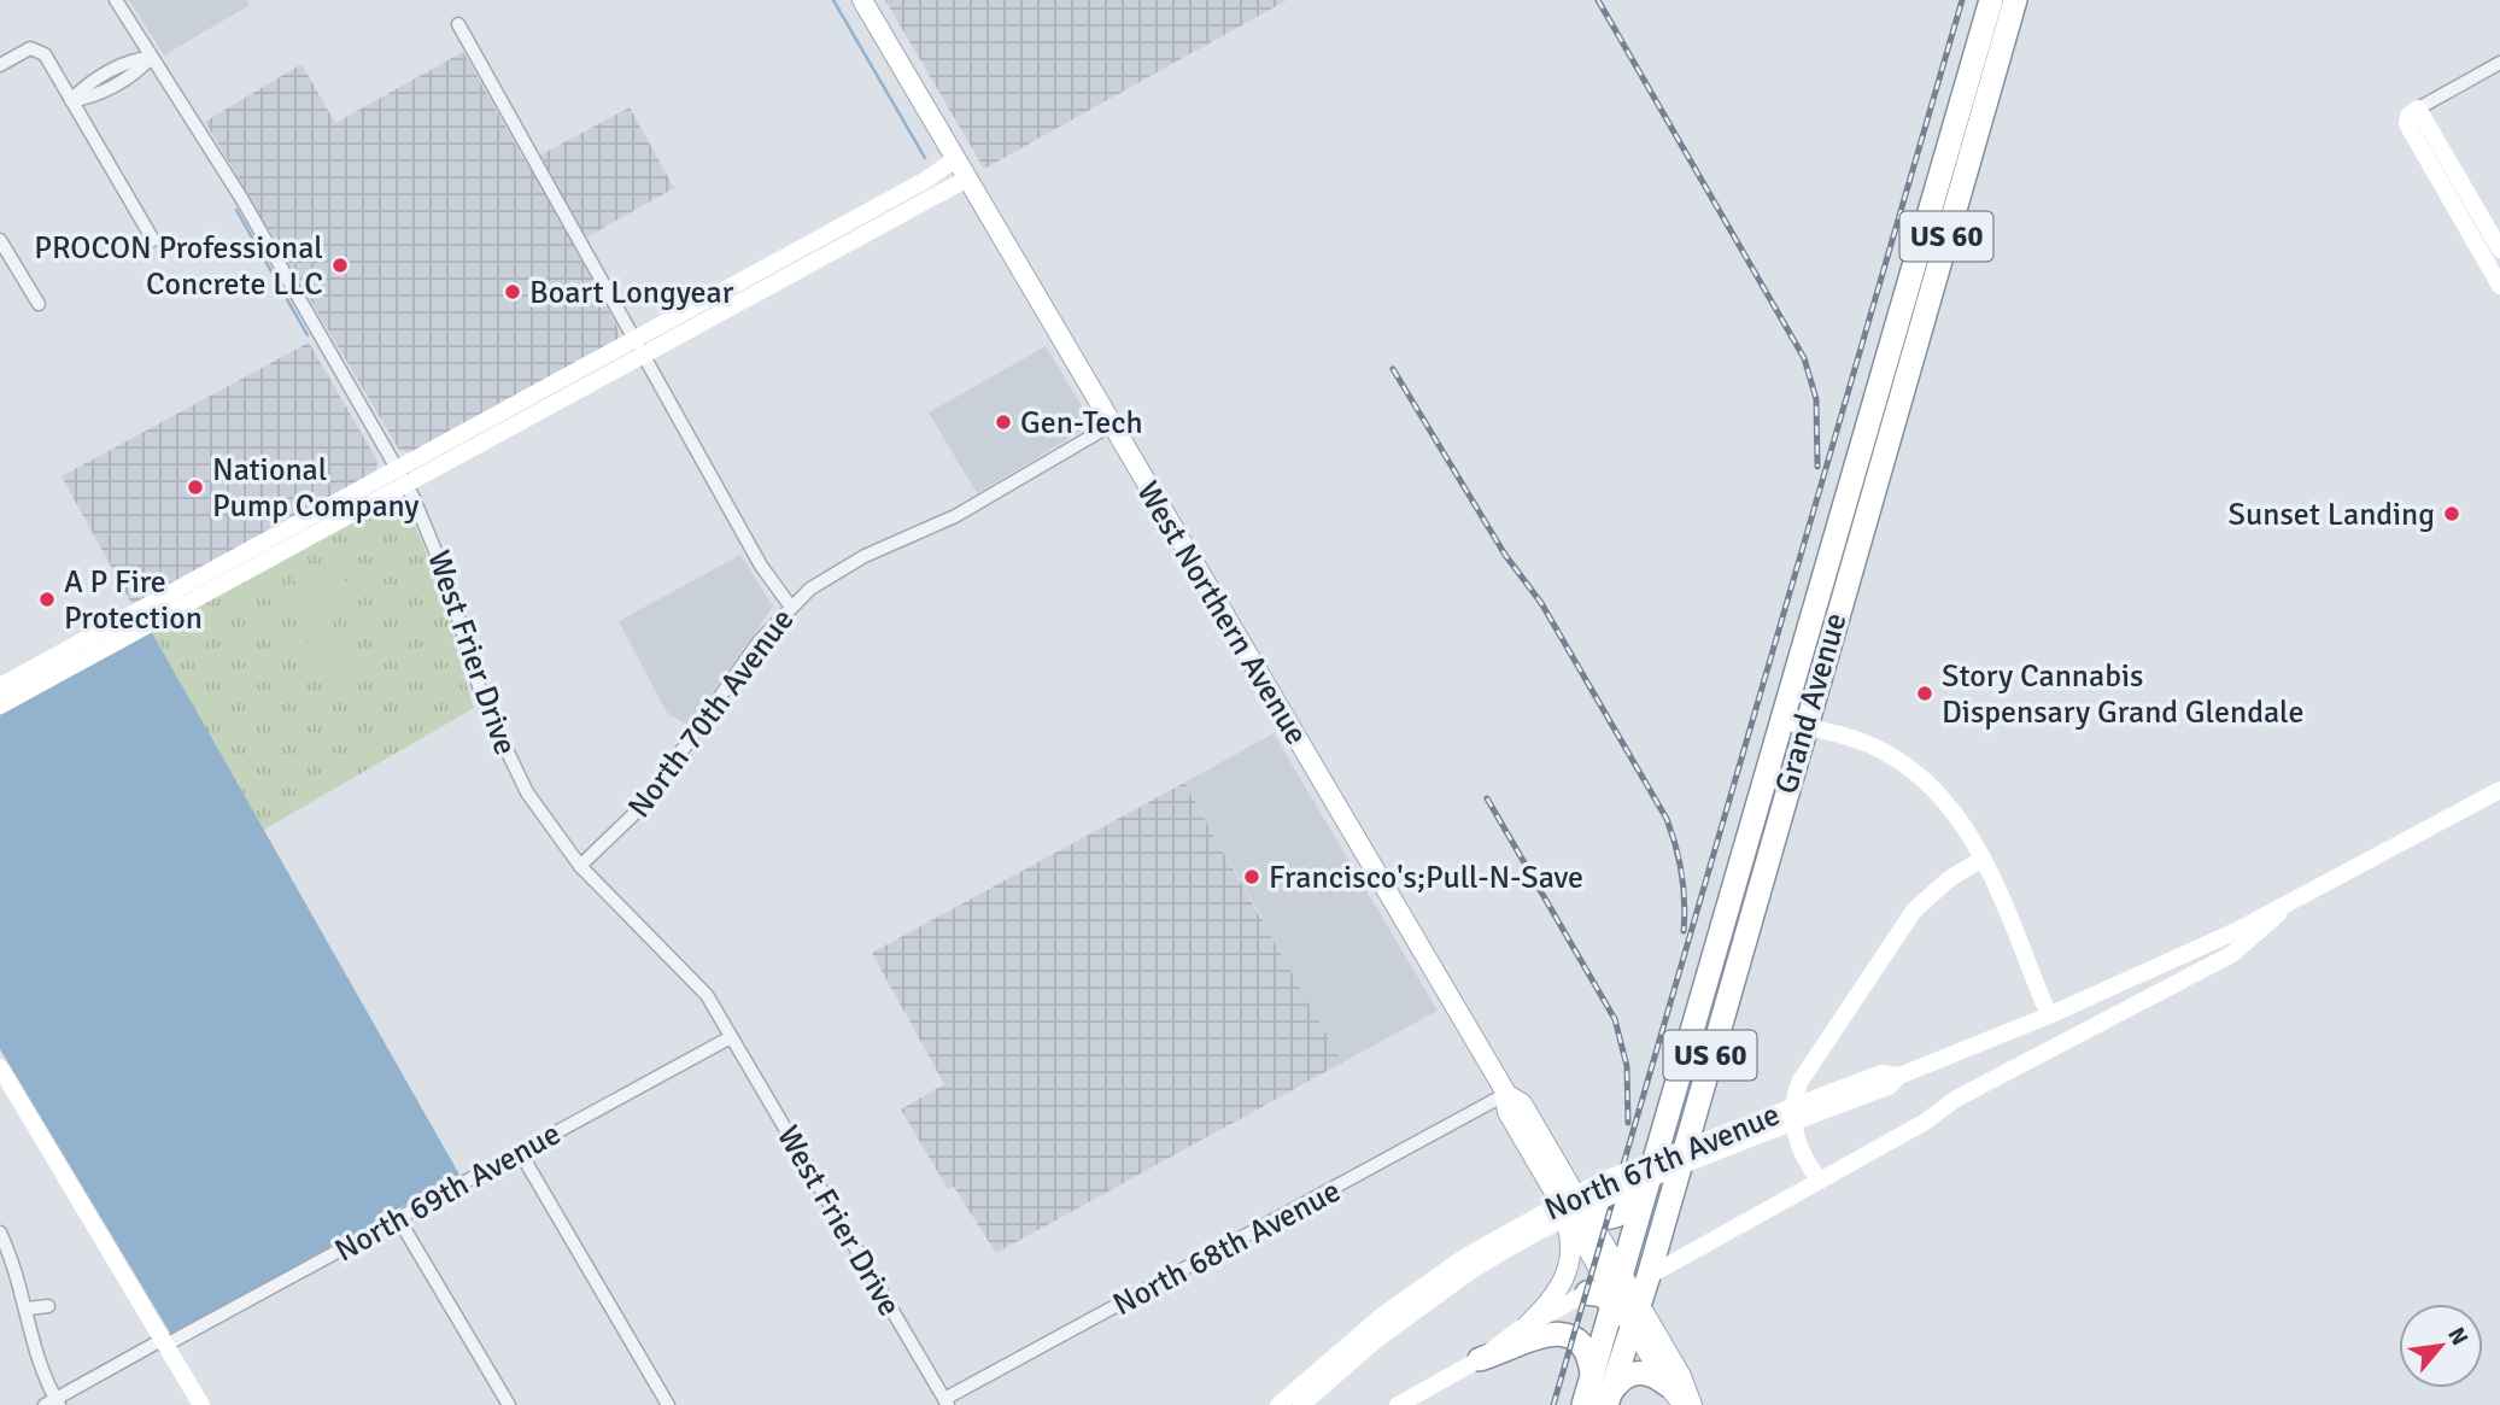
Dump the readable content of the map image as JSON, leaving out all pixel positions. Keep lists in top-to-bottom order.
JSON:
{
  "streets": {
    "highway": ["US 60", "Grand Avenue"],
    "main road": ["West Northern Avenue", "North 67th Avenue"],
    "street": [
      "West Frier Drive",
      "North 70th Avenue",
      "North 69th Avenue",
      "North 68th Avenue"
    ]
  },
  "crossings": [
    ["West Northern Avenue", "Grand Avenue"],
    ["West Northern Avenue", "North 70th Avenue"],
    ["West Northern Avenue", "North 68th Avenue"],
    ["West Frier Drive", "North 70th Avenue"],
    ["West Frier Drive", "North 69th Avenue"],
    ["West Frier Drive", "North 68th Avenue"],
    ["Grand Avenue", "North 67th Avenue"]
  ],
  "places": [
    "PROCON Professional Concrete LLC",
    "Boart Longyear",
    "Gen-Tech",
    "National Pump Company",
    "Sunset Landing",
    "A P Fire Protection",
    "Story Cannabis Dispensary Grand Glendale",
    "Francisco's;Pull-N-Save"
  ],
  "north": "top right"
}
